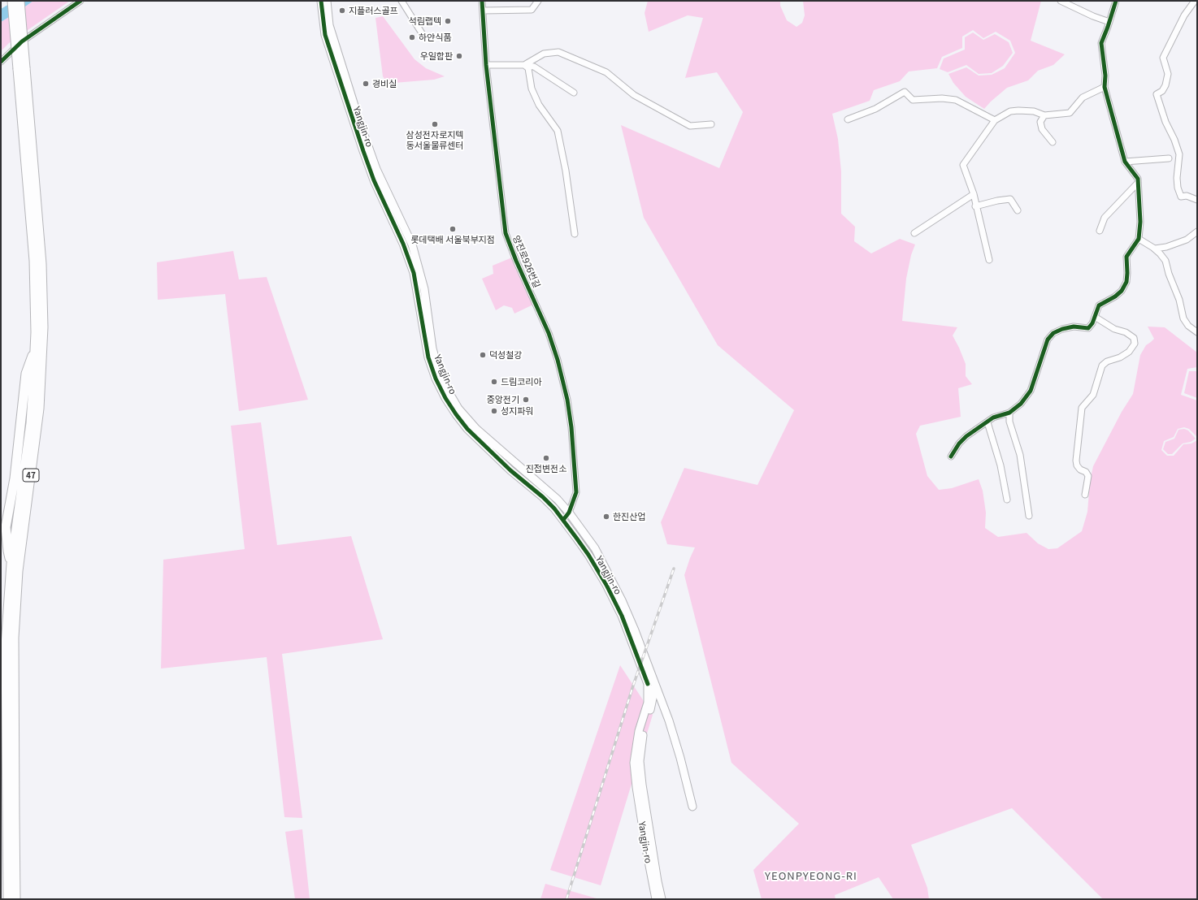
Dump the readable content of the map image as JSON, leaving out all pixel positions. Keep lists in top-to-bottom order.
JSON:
{
  "streets": {
    "highway": ["47"],
    "main road": ["Yangjin-ro"],
    "street": ["양진로926번길"]
  },
  "crossings": [
    ["Yangjin-ro", "양진로926번길"]
  ],
  "districts": ["YEONPYEONG-RI"],
  "places": [
    "지플러스골프",
    "석림랩텍",
    "하얀식품",
    "우일합판",
    "경비실",
    "삼성전자로지텍 동서울물류센터",
    "롯데택배 서울북부지점",
    "덕성철강",
    "드림코리아",
    "중앙전기",
    "성지파워",
    "진접변전소",
    "한진산업"
  ]
}
